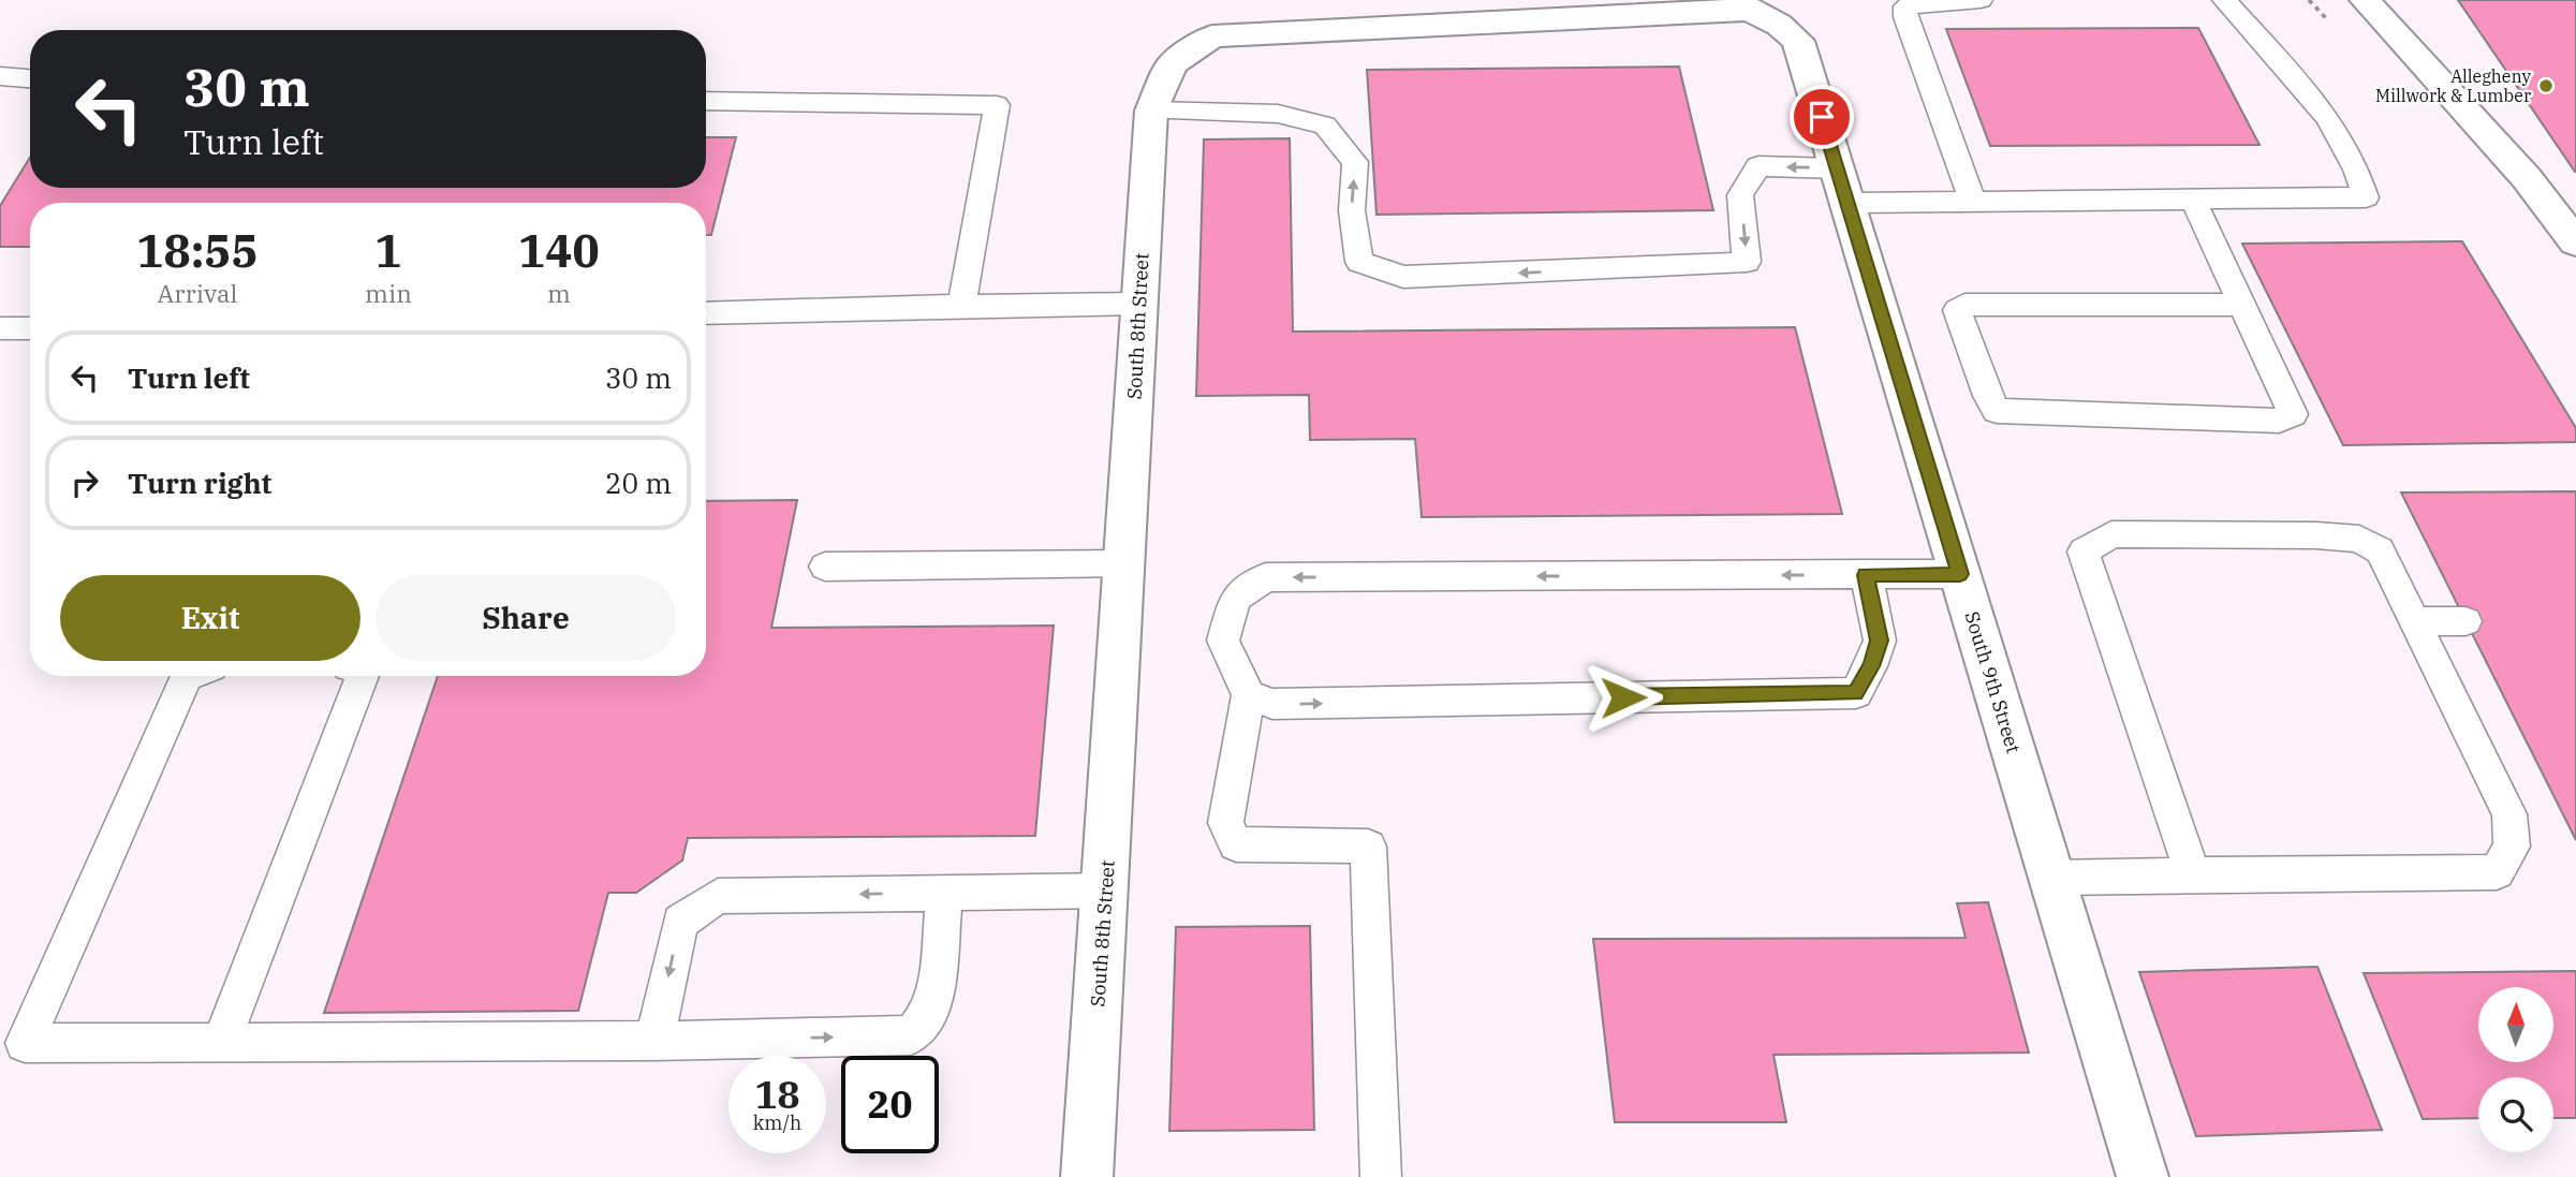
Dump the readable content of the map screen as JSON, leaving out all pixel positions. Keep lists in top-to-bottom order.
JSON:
{
  "streets": {
    "street": ["South 8th Street", "South 9th Street"]
  },
  "crossings": [
    ["South 8th Street", "South 9th Street"]
  ],
  "places": ["Allegheny Millwork & Lumber"],
  "north": "top",
  "page": {
    "turn": ["30 m", "Turn left"],
    "eta": [
      "18:55",
      "Arrival",
      "1",
      "min",
      "140",
      "m"
    ],
    "list": [
      {
        "name": "Turn left",
        "value": "30 m"
      },
      {
        "name": "Turn right",
        "value": "20 m"
      }
    ],
    "buttons": ["Exit", "Share"],
    "speed": "18 km/h",
    "limit": "20"
  }
}
